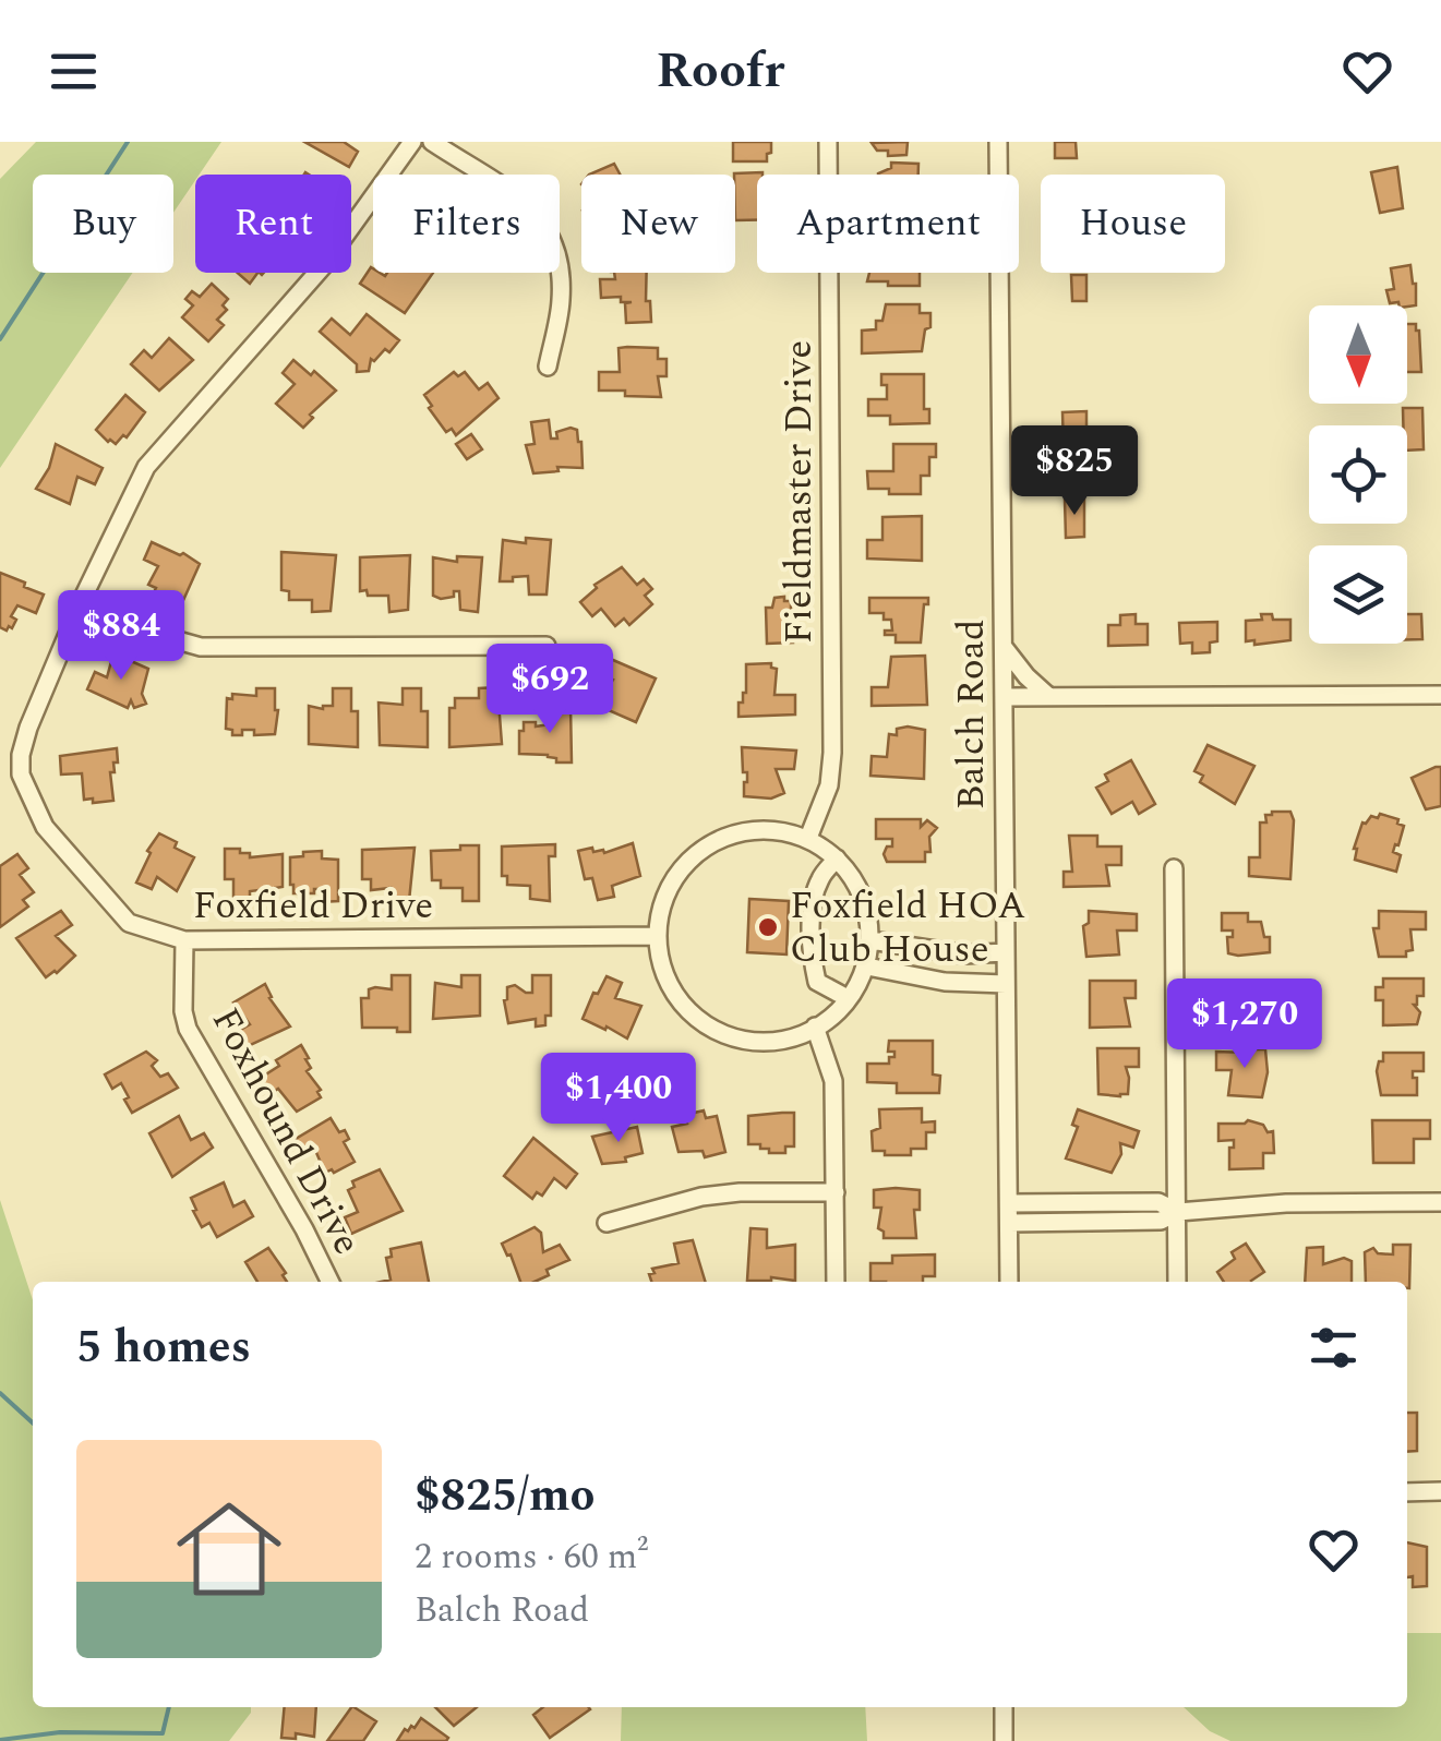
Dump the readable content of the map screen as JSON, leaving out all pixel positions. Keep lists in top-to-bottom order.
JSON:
{
  "streets": {
    "street": [
      "Fieldmaster Drive",
      "Balch Road",
      "Foxfield Drive",
      "Foxhound Drive"
    ]
  },
  "crossings": [
    ["Foxfield Drive", "Foxhound Drive"]
  ],
  "places": ["Foxfield HOA Club House"],
  "north": "bottom",
  "page": {
    "header": "Roofr",
    "chip": [
      "Buy",
      "Rent",
      "Filters",
      "New",
      "Apartment",
      "House"
    ],
    "price": [
      "$825",
      "$884",
      "$692",
      "$1,270",
      "$1,400"
    ],
    "heading": "5 homes",
    "list": [
      {
        "name": "$825/mo",
        "note": "2 rooms · 60 m² · Balch Road"
      }
    ]
  }
}
